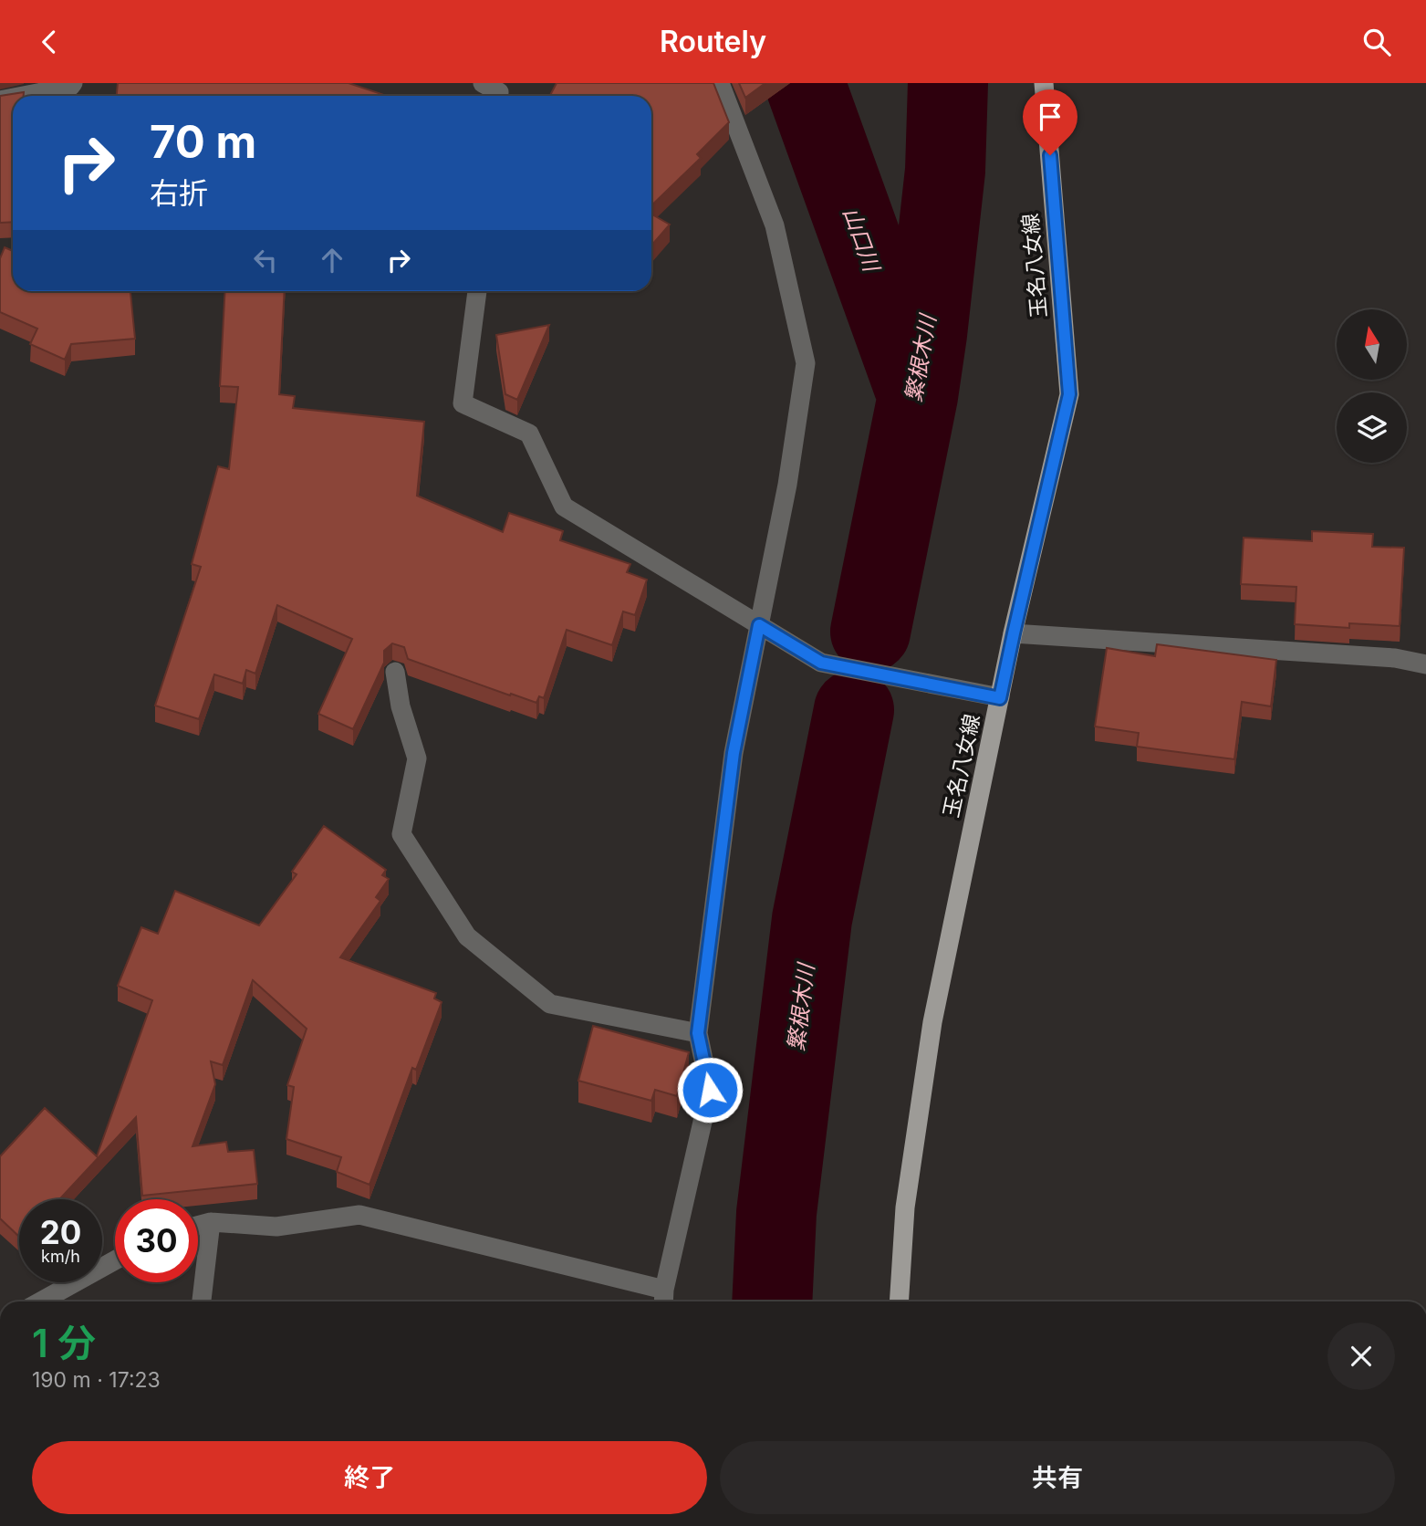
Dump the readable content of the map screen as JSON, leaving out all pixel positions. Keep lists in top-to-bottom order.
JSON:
{
  "streets": {
    "main road": ["玉名八女線"]
  },
  "water": ["山口川", "繁根木川"],
  "north": "top",
  "page": {
    "header": "Routely",
    "turn": ["70 m", "右折"],
    "speed": "20 km/h",
    "limit": "30",
    "heading": ["1 分", "190 m · 17:23"],
    "buttons": ["終了", "共有"]
  }
}
